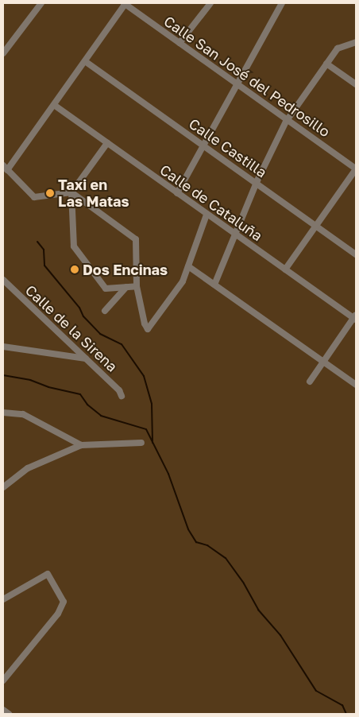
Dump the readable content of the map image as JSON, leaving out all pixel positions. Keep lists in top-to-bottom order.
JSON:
{
  "streets": {
    "street": [
      "Calle San José del Pedrosillo",
      "Calle Castilla",
      "Calle de Cataluña",
      "Calle de la Sirena"
    ]
  },
  "places": ["Taxi en Las Matas", "Dos Encinas"]
}
